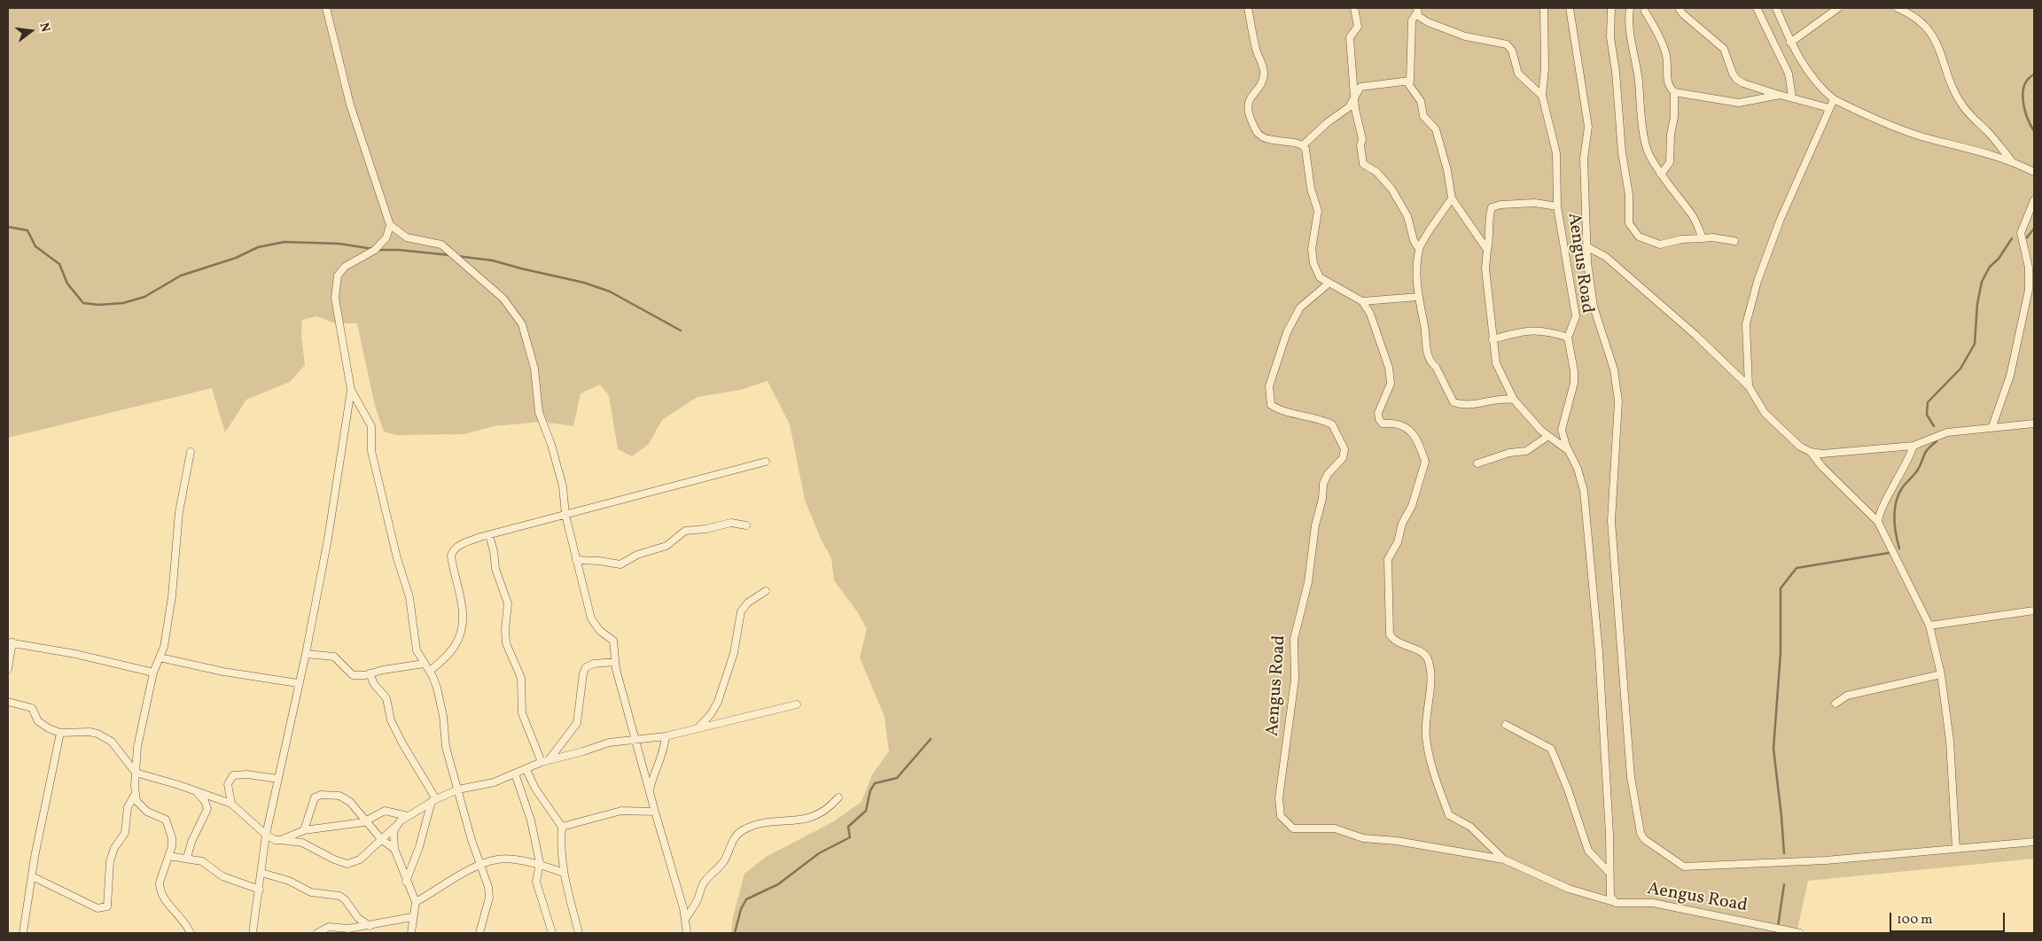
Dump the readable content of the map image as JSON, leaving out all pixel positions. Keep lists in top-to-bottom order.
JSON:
{
  "streets": {
    "street": ["Aengus Road"]
  },
  "scale_bar": "100 m",
  "north": "right"
}
